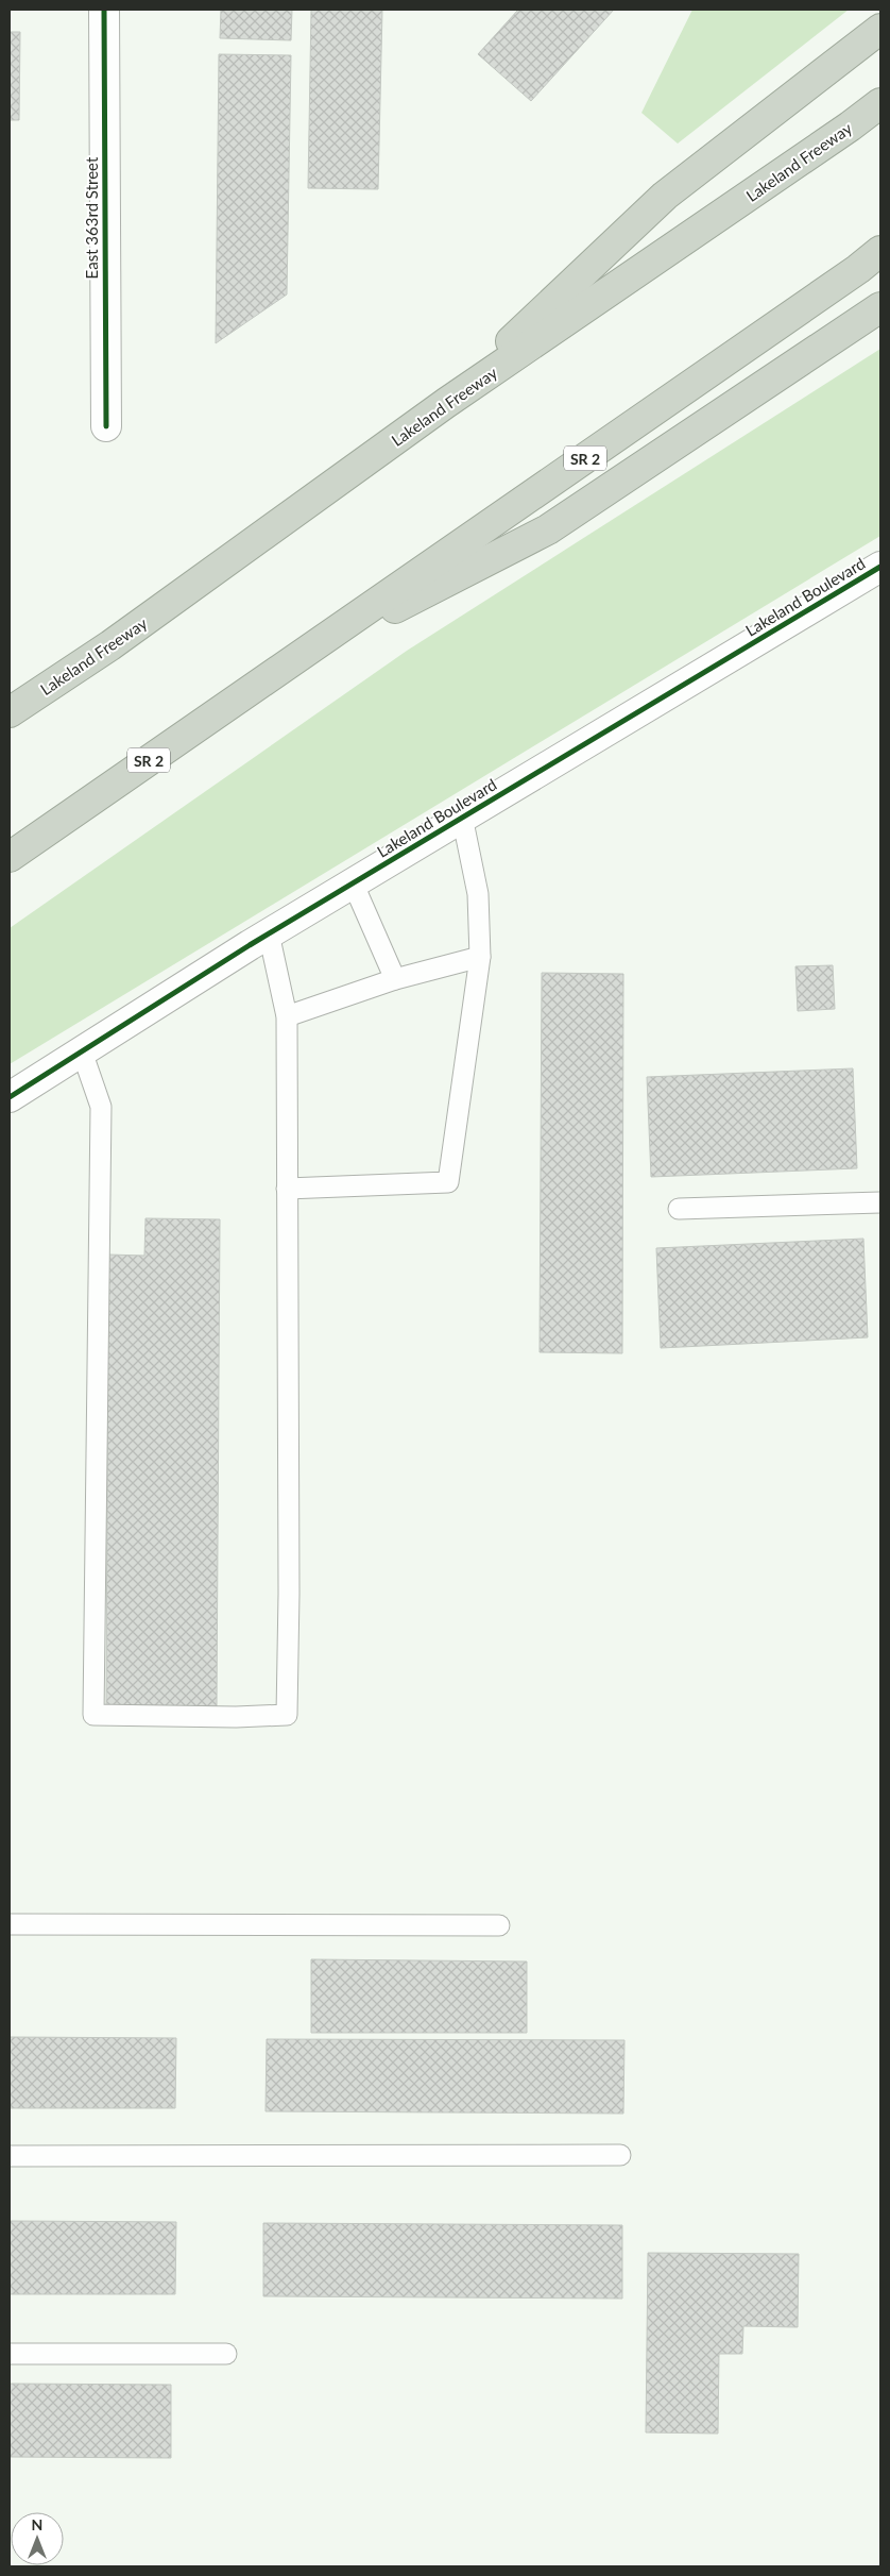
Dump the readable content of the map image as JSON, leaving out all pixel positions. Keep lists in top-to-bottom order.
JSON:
{
  "streets": {
    "highway": ["Lakeland Freeway", "SR 2"],
    "street": ["East 363rd Street", "Lakeland Boulevard"]
  },
  "north": "top"
}
